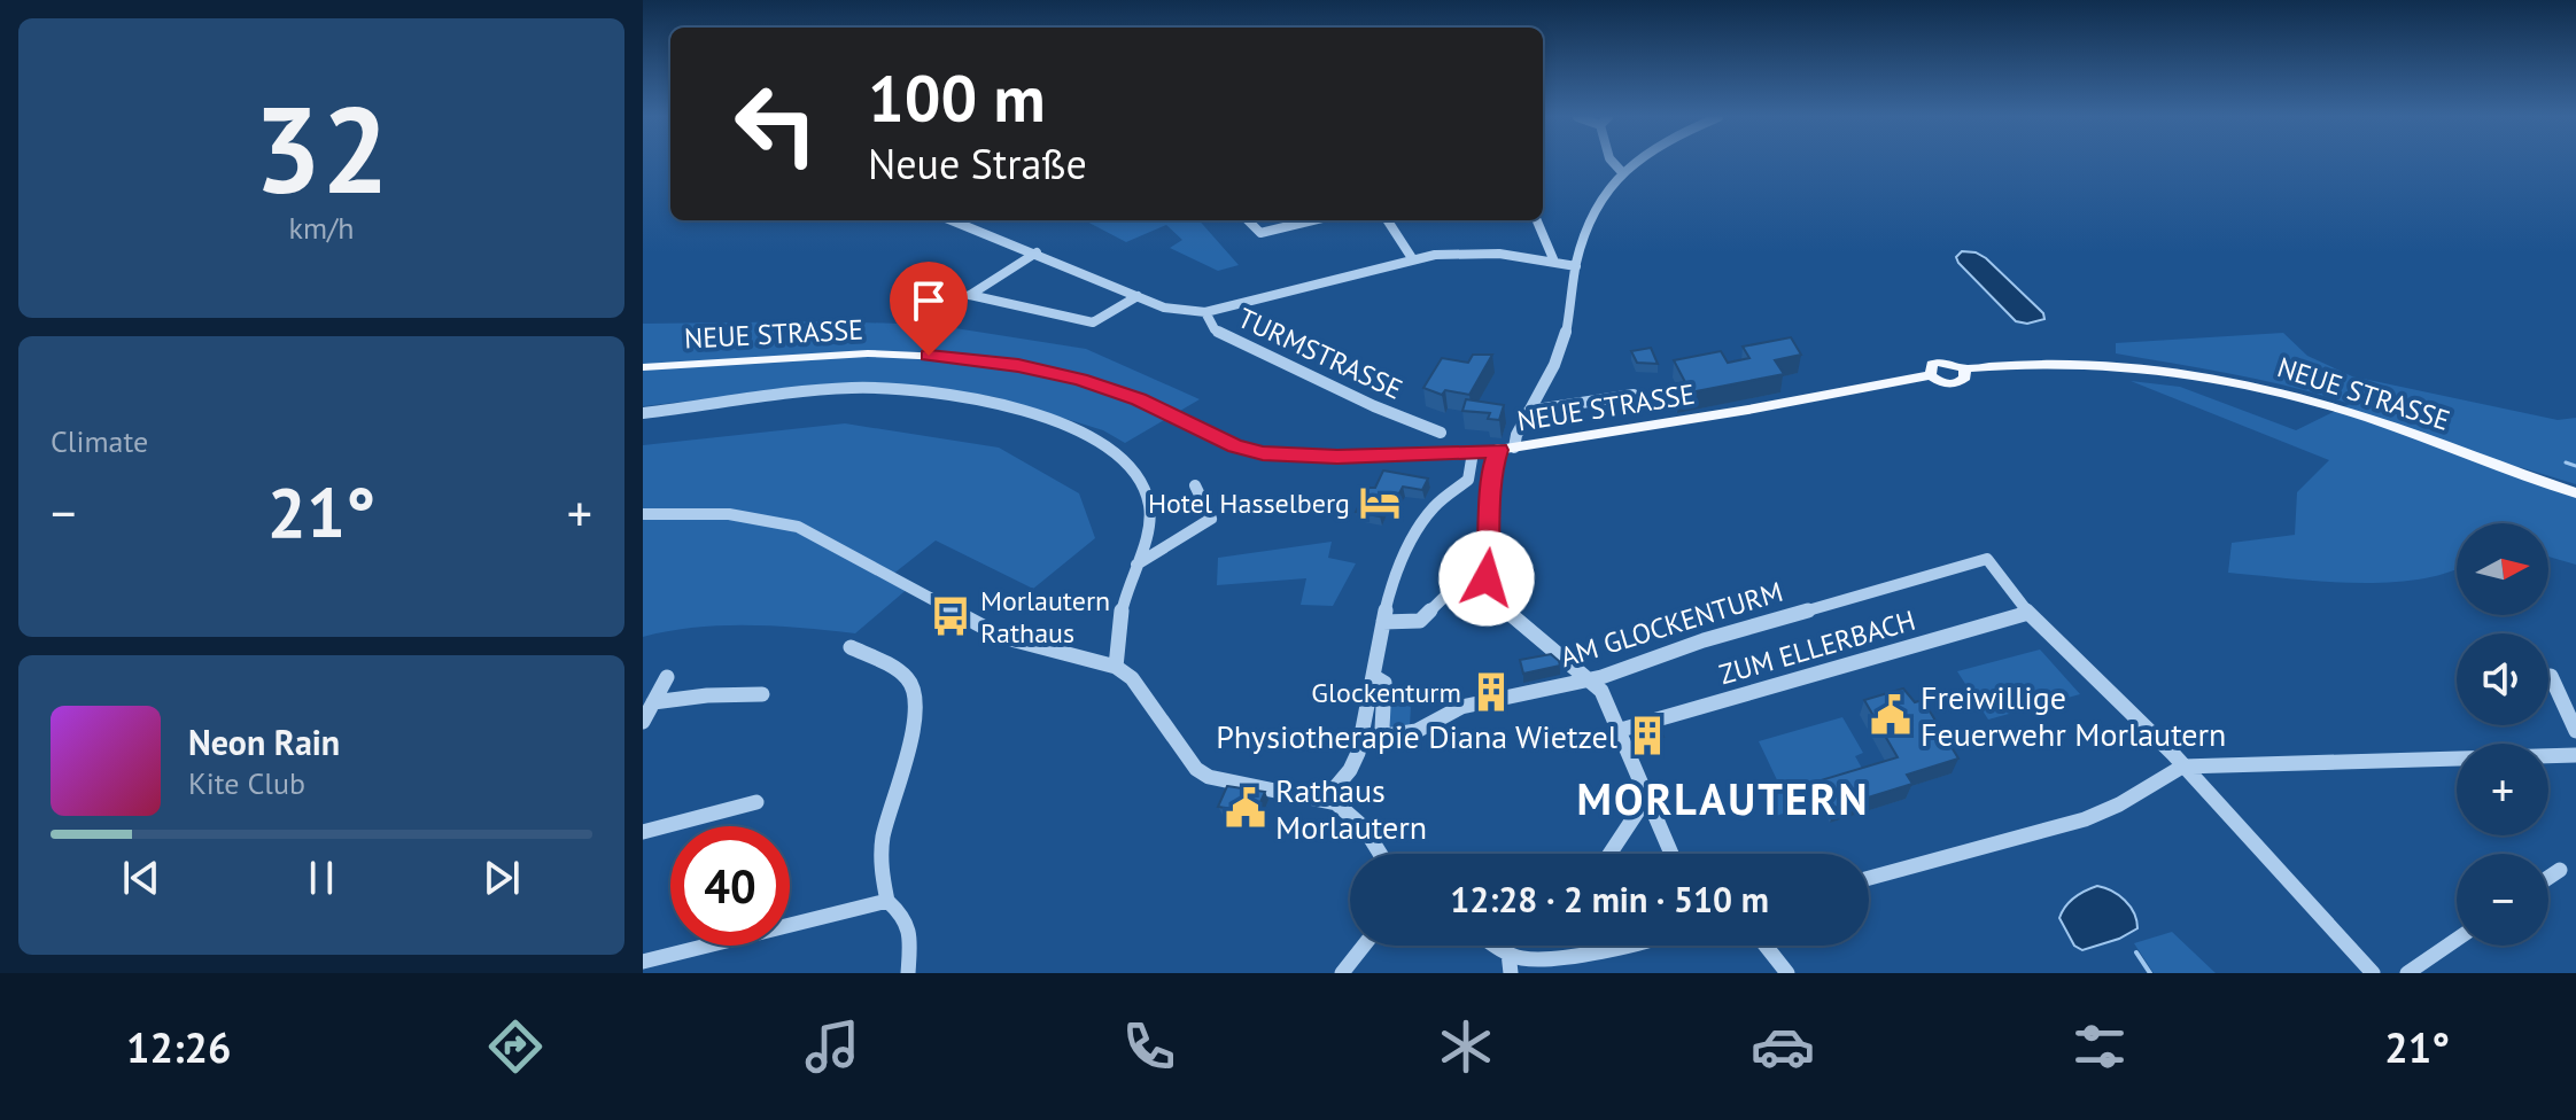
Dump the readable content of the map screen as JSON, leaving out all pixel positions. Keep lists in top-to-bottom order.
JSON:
{
  "streets": {
    "main road": ["NEUE STRASSE"],
    "street": ["TURMSTRASSE", "AM GLOCKENTURM", "ZUM ELLERBACH"]
  },
  "crossings": [
    ["AM GLOCKENTURM", "ZUM ELLERBACH"]
  ],
  "districts": ["MORLAUTERN"],
  "places": {
    "hotel": ["Hotel Hasselberg"],
    "bus stop": ["Morlautern Rathaus"],
    "building": ["Glockenturm", "Physiotherapie Diana Wietzel"],
    "public building": ["Freiwillige Feuerwehr Morlautern", "Rathaus Morlautern"]
  },
  "north": "right",
  "page": {
    "tile": [
      ["32", "km/h"],
      "Climate"
    ],
    "turn": ["100 m", "Neue Straße"],
    "heat": ["−", "21°", "+"],
    "map_buttons": ["+", "−"],
    "song": ["Neon Rain", "Kite Club"],
    "limit": "40",
    "trip": "12:28 · 2 min · 510 m",
    "tabs": ["12:26", "21°"]
  }
}
